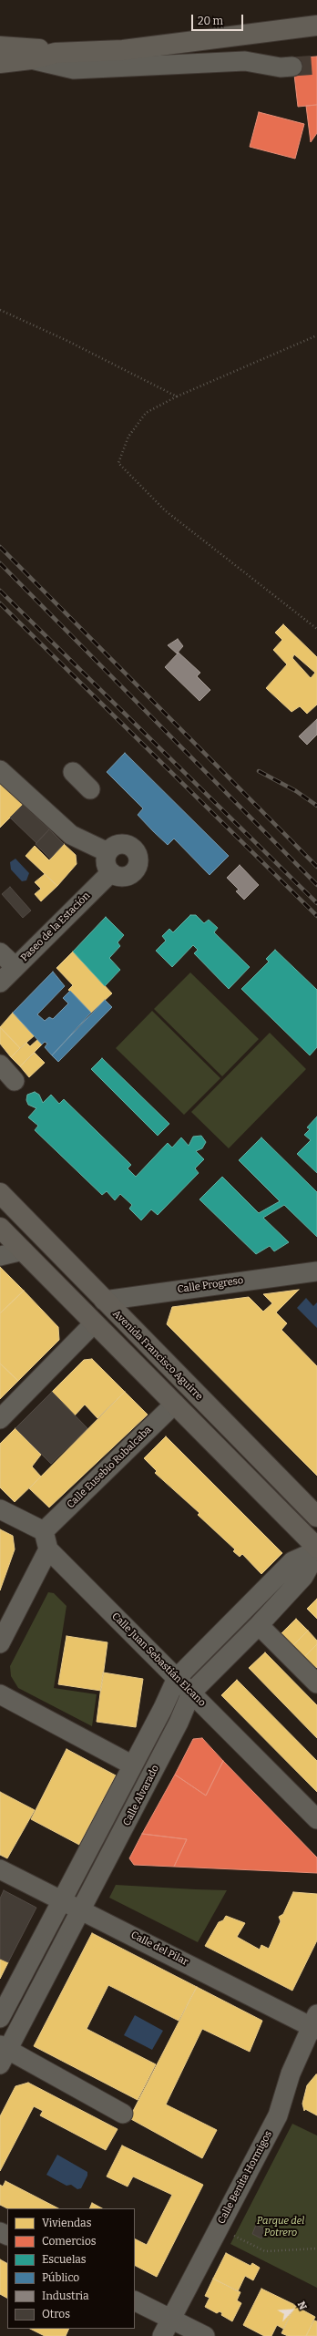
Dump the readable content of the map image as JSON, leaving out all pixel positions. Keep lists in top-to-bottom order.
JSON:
{
  "streets": {
    "main road": ["Avenida Francisco Aguirre"],
    "street": [
      "Paseo de la Estación",
      "Calle Progreso",
      "Calle Eusebio Rubalcaba",
      "Calle Juan Sebastián Elcano",
      "Calle Alvarado",
      "Calle del Pilar",
      "Calle Benita Hormigos"
    ]
  },
  "crossings": [
    ["Calle Progreso", "Avenida Francisco Aguirre"],
    ["Calle Juan Sebastián Elcano", "Calle Alvarado"],
    ["Calle Alvarado", "Calle del Pilar"],
    ["Calle del Pilar", "Calle Benita Hormigos"]
  ],
  "parks": ["Parque del Potrero"],
  "legend": [
    "Viviendas",
    "Comercios",
    "Escuelas",
    "Público",
    "Industria",
    "Otros"
  ],
  "scale_bar": "20 m",
  "north": "top right"
}
